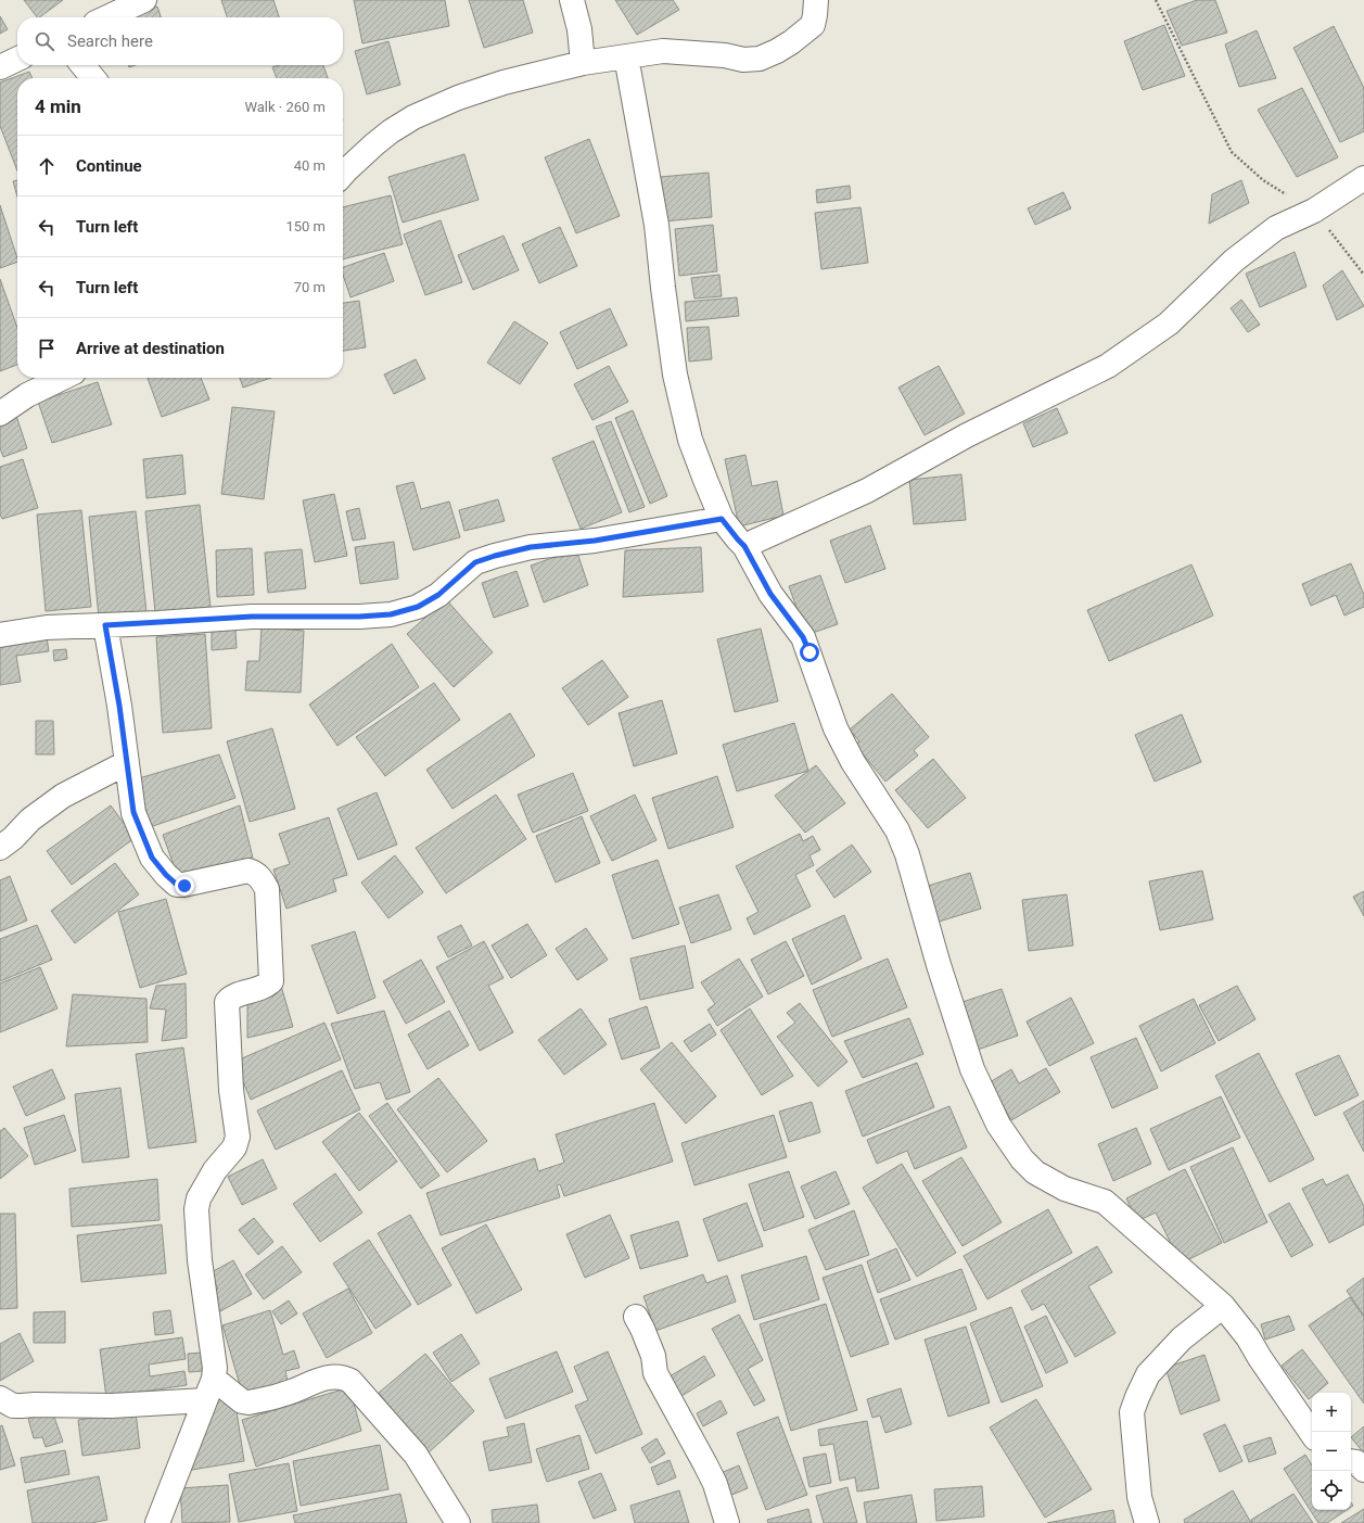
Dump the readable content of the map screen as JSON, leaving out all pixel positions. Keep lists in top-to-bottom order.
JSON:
{
  "page": {
    "search": "Search here",
    "heading": ["4 min", "Walk · 260 m"],
    "list": [
      ["Continue", "40 m"],
      ["Turn left", "150 m"],
      ["Turn left", "70 m"],
      "Arrive at destination"
    ],
    "map_buttons": ["+", "−"]
  }
}
